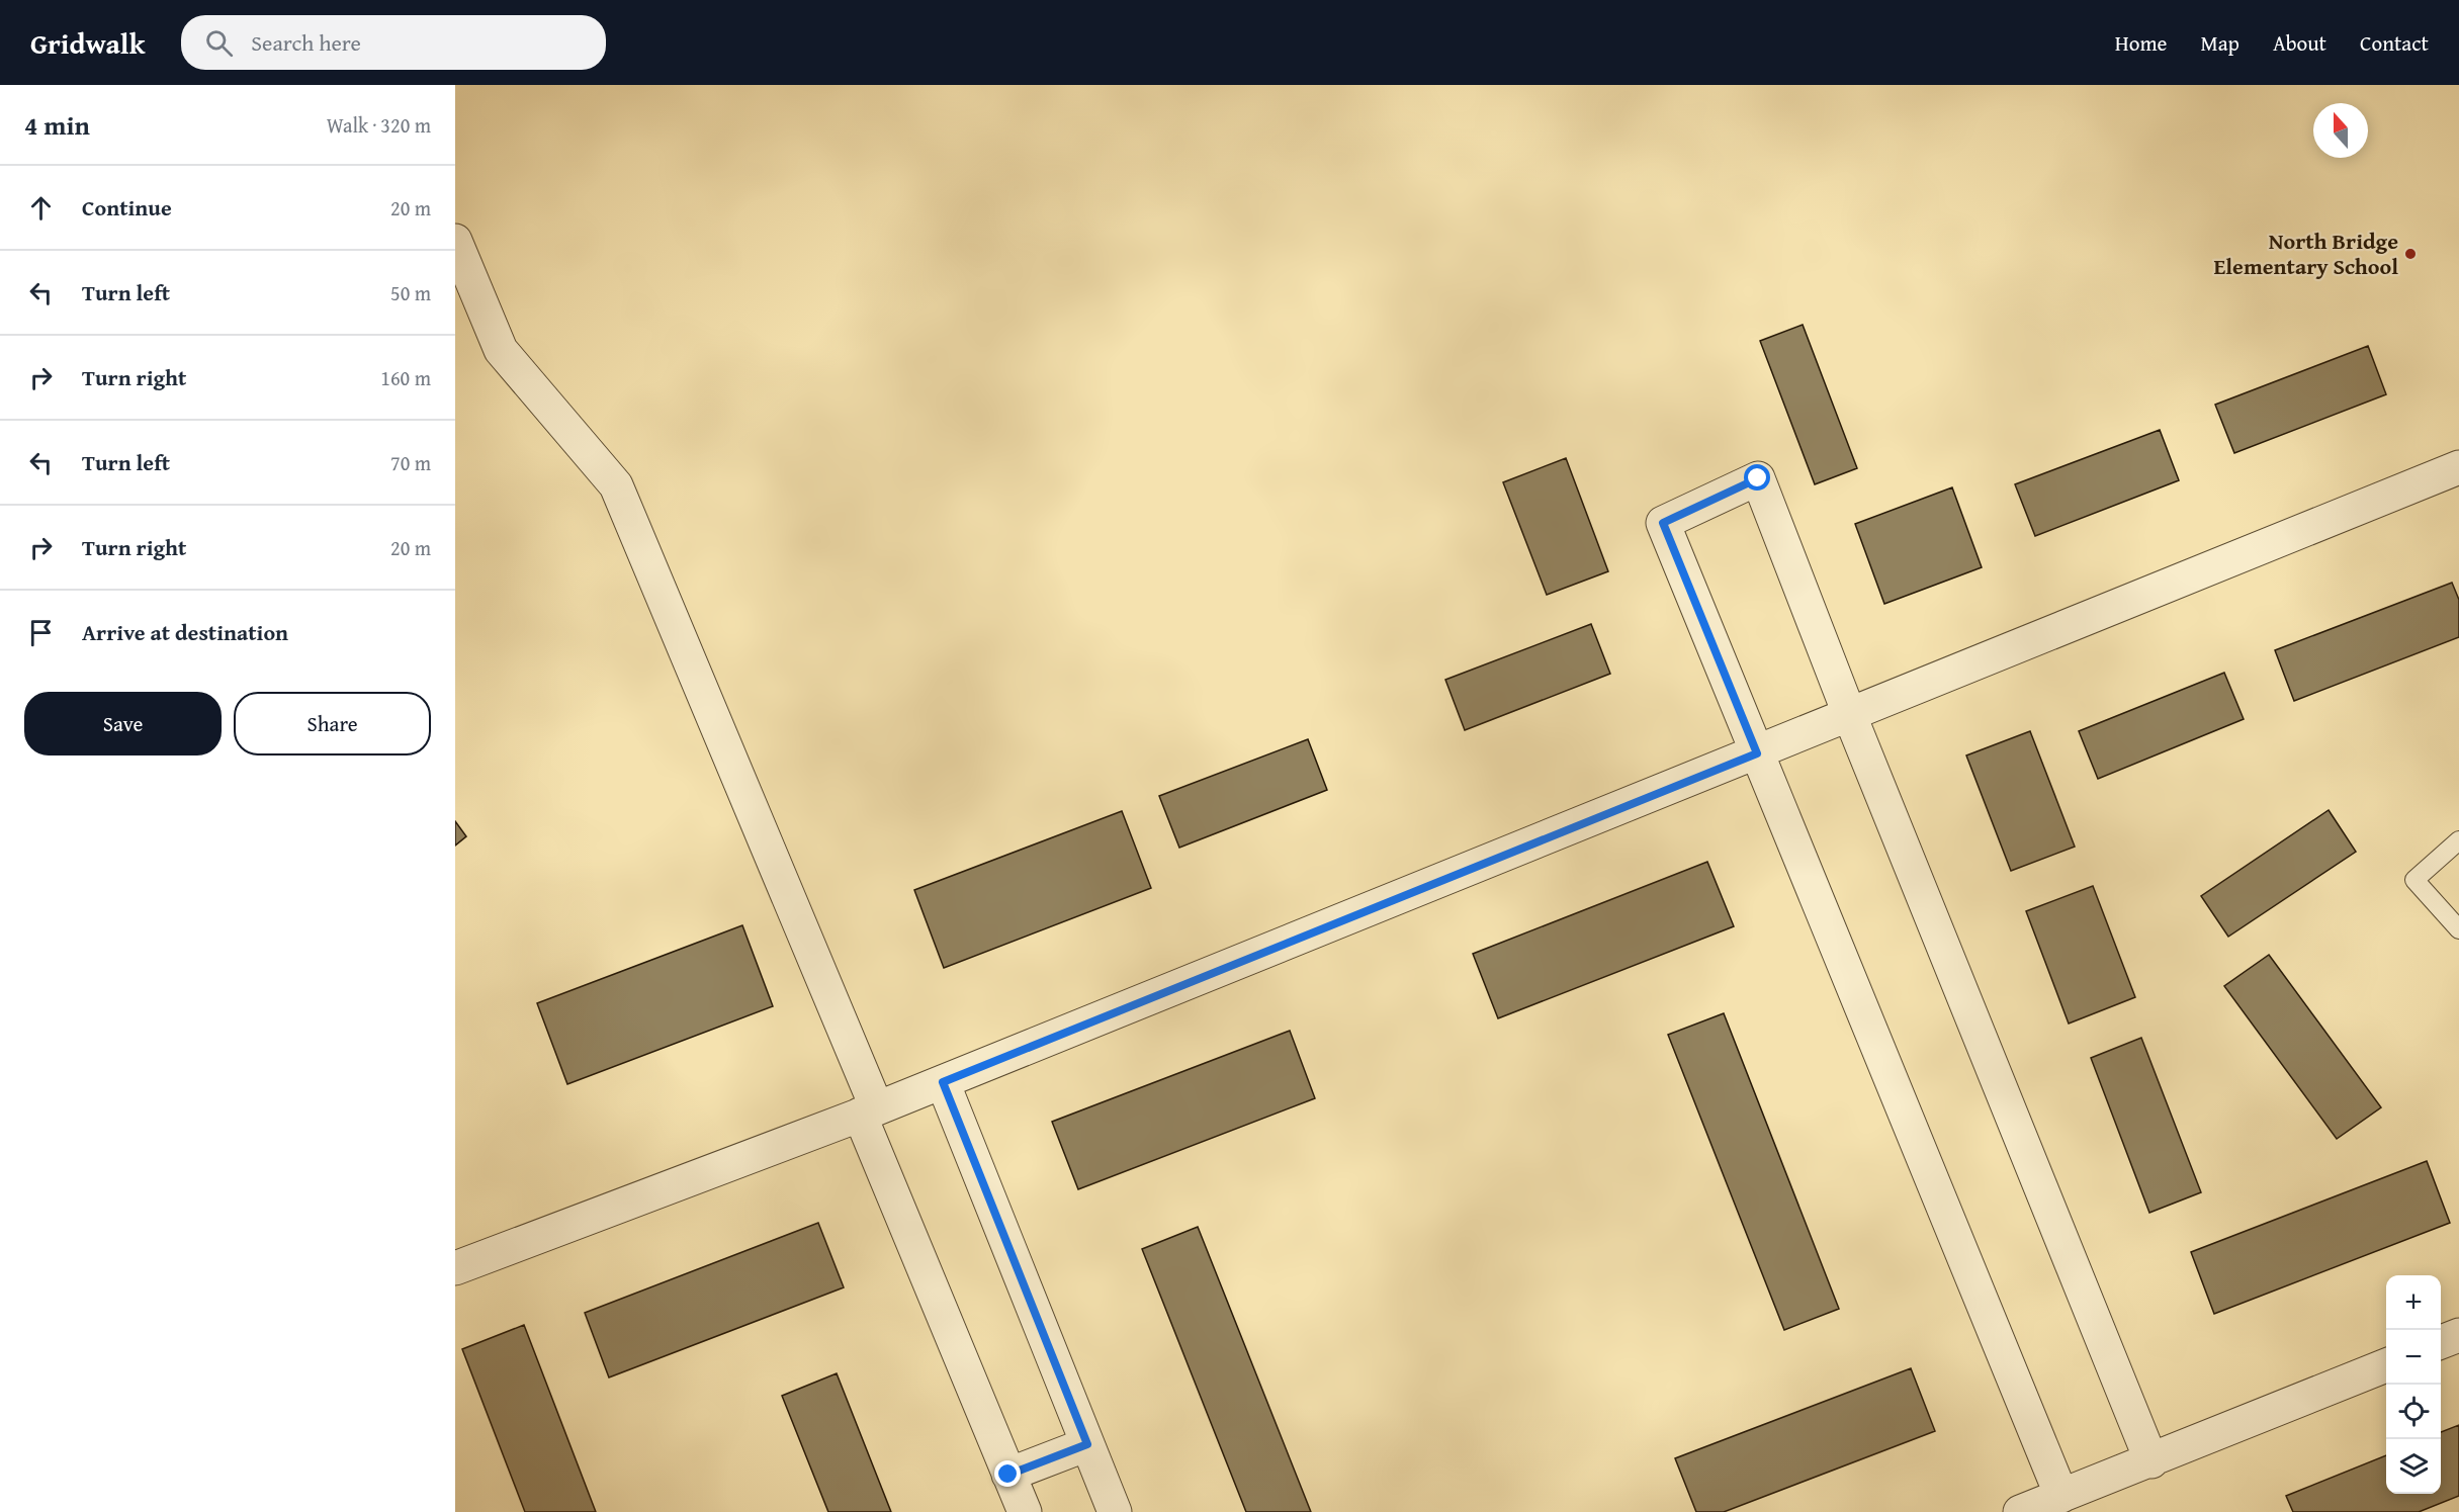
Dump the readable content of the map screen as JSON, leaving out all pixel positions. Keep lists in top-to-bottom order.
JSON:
{
  "places": ["North Bridge Elementary School"],
  "north": "top",
  "page": {
    "header": "Gridwalk",
    "search": "Search here",
    "nav": [
      "Home",
      "Map",
      "About",
      "Contact"
    ],
    "heading": ["4 min", "Walk · 320 m"],
    "list": [
      ["Continue", "20 m"],
      ["Turn left", "50 m"],
      ["Turn right", "160 m"],
      ["Turn left", "70 m"],
      ["Turn right", "20 m"],
      "Arrive at destination"
    ],
    "buttons": ["Save", "Share"],
    "map_buttons": ["+", "−"]
  }
}
